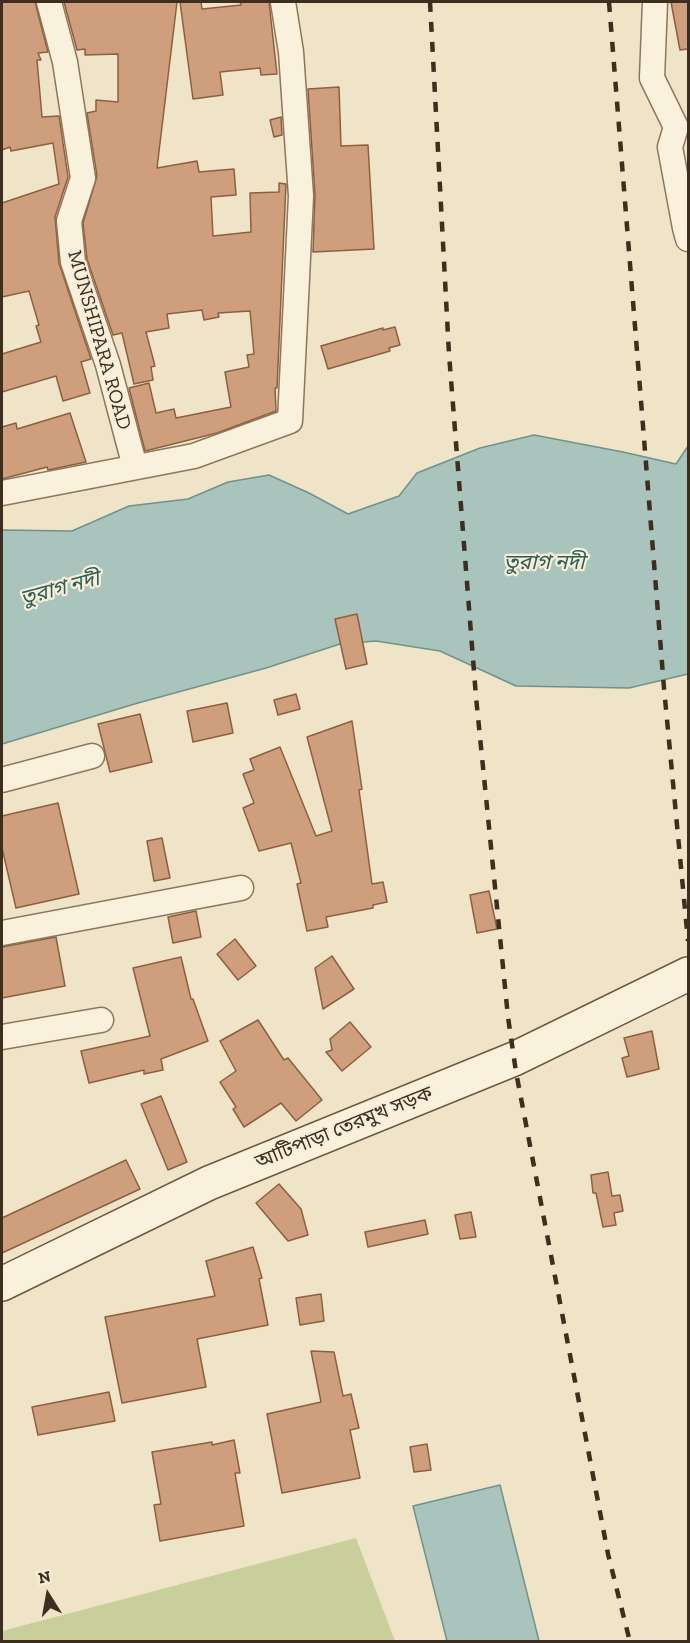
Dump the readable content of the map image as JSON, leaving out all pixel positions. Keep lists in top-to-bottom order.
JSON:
{
  "streets": {
    "main road": ["আটিপাড়া তেরমুখ সড়ক"],
    "street": ["MUNSHIPARA ROAD"]
  },
  "water": ["তুরাগ নদী"],
  "north": "top"
}
